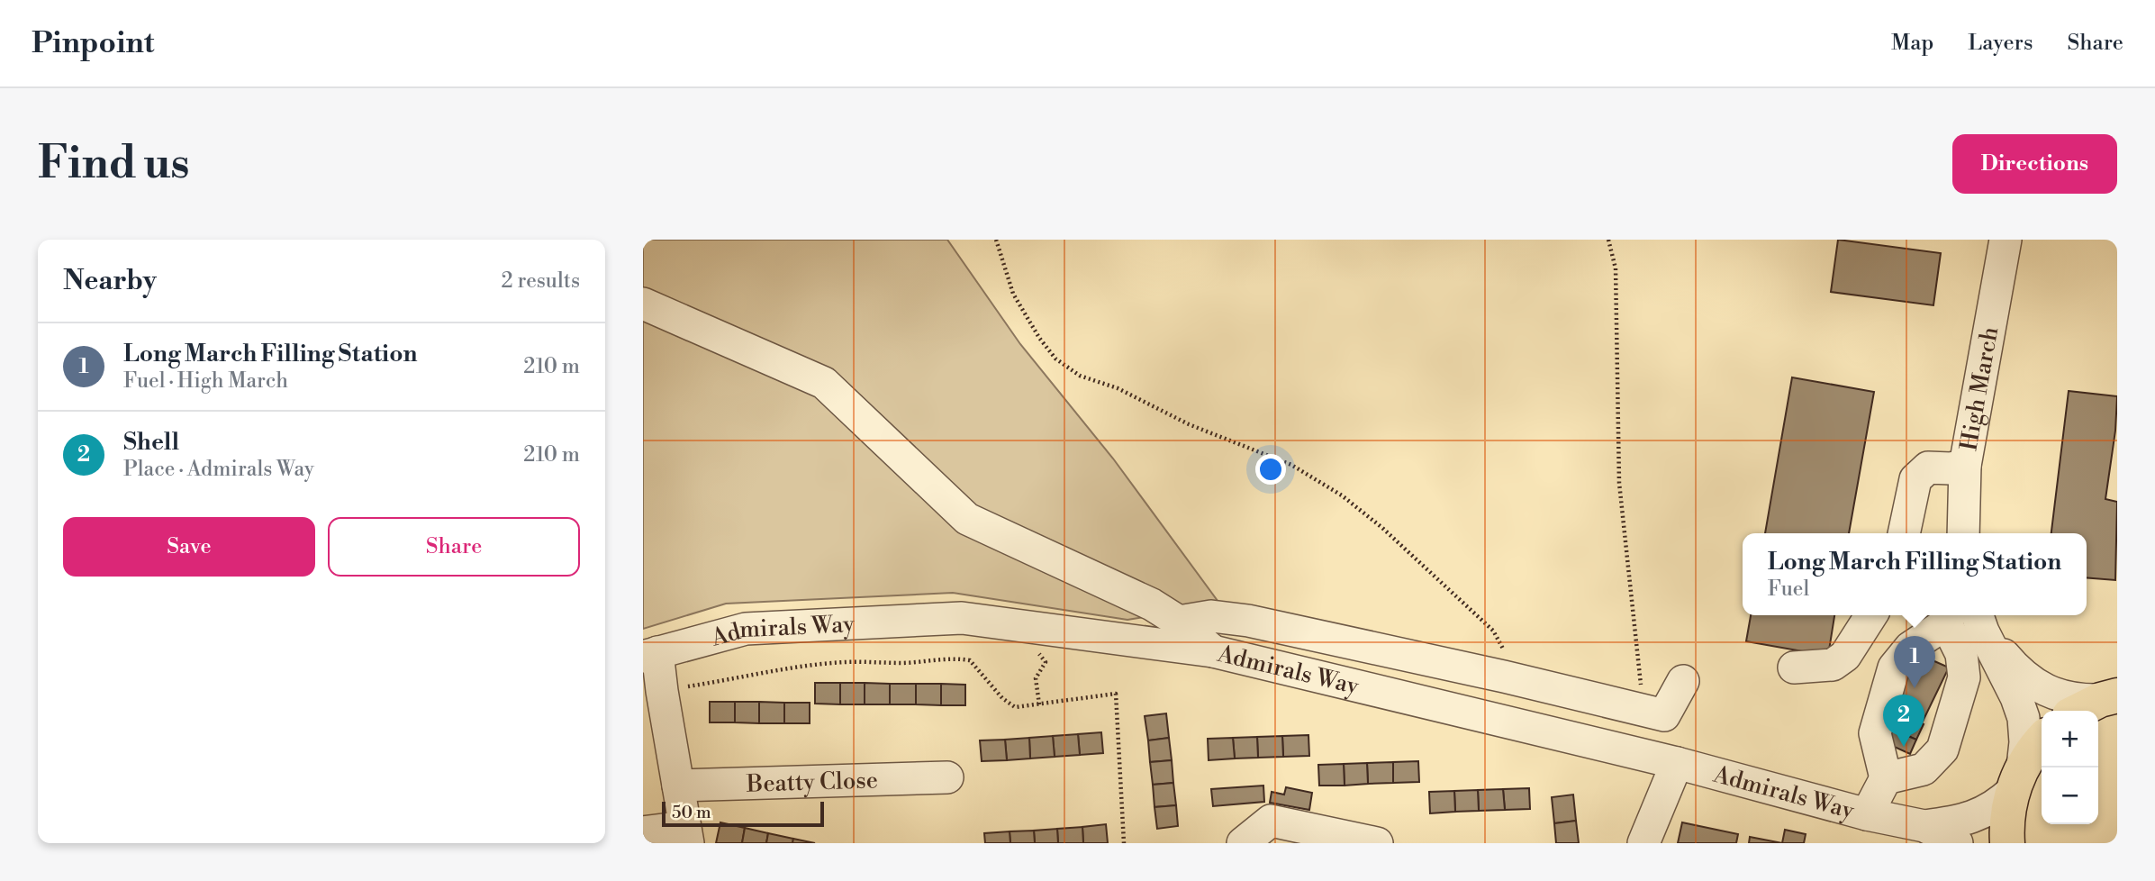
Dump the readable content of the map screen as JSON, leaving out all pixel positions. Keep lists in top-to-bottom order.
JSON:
{
  "streets": {
    "street": ["High March", "Admirals Way", "Beatty Close"]
  },
  "scale_bar": "50 m",
  "page": {
    "header": "Pinpoint",
    "nav": ["Map", "Layers", "Share"],
    "buttons": [
      "Directions",
      ["Save", "Share"]
    ],
    "title": "Find us",
    "heading": ["Nearby", "2 results"],
    "list": [
      {
        "mark": "1",
        "name": "Long March Filling Station",
        "note": "Fuel · High March",
        "value": "210 m"
      },
      {
        "mark": "2",
        "name": "Shell",
        "note": "Place · Admirals Way",
        "value": "210 m"
      }
    ],
    "popup": ["Long March Filling Station", "Fuel"],
    "pins": ["1", "2"],
    "map_buttons": ["+", "−"],
    "scale": "50 m"
  }
}
